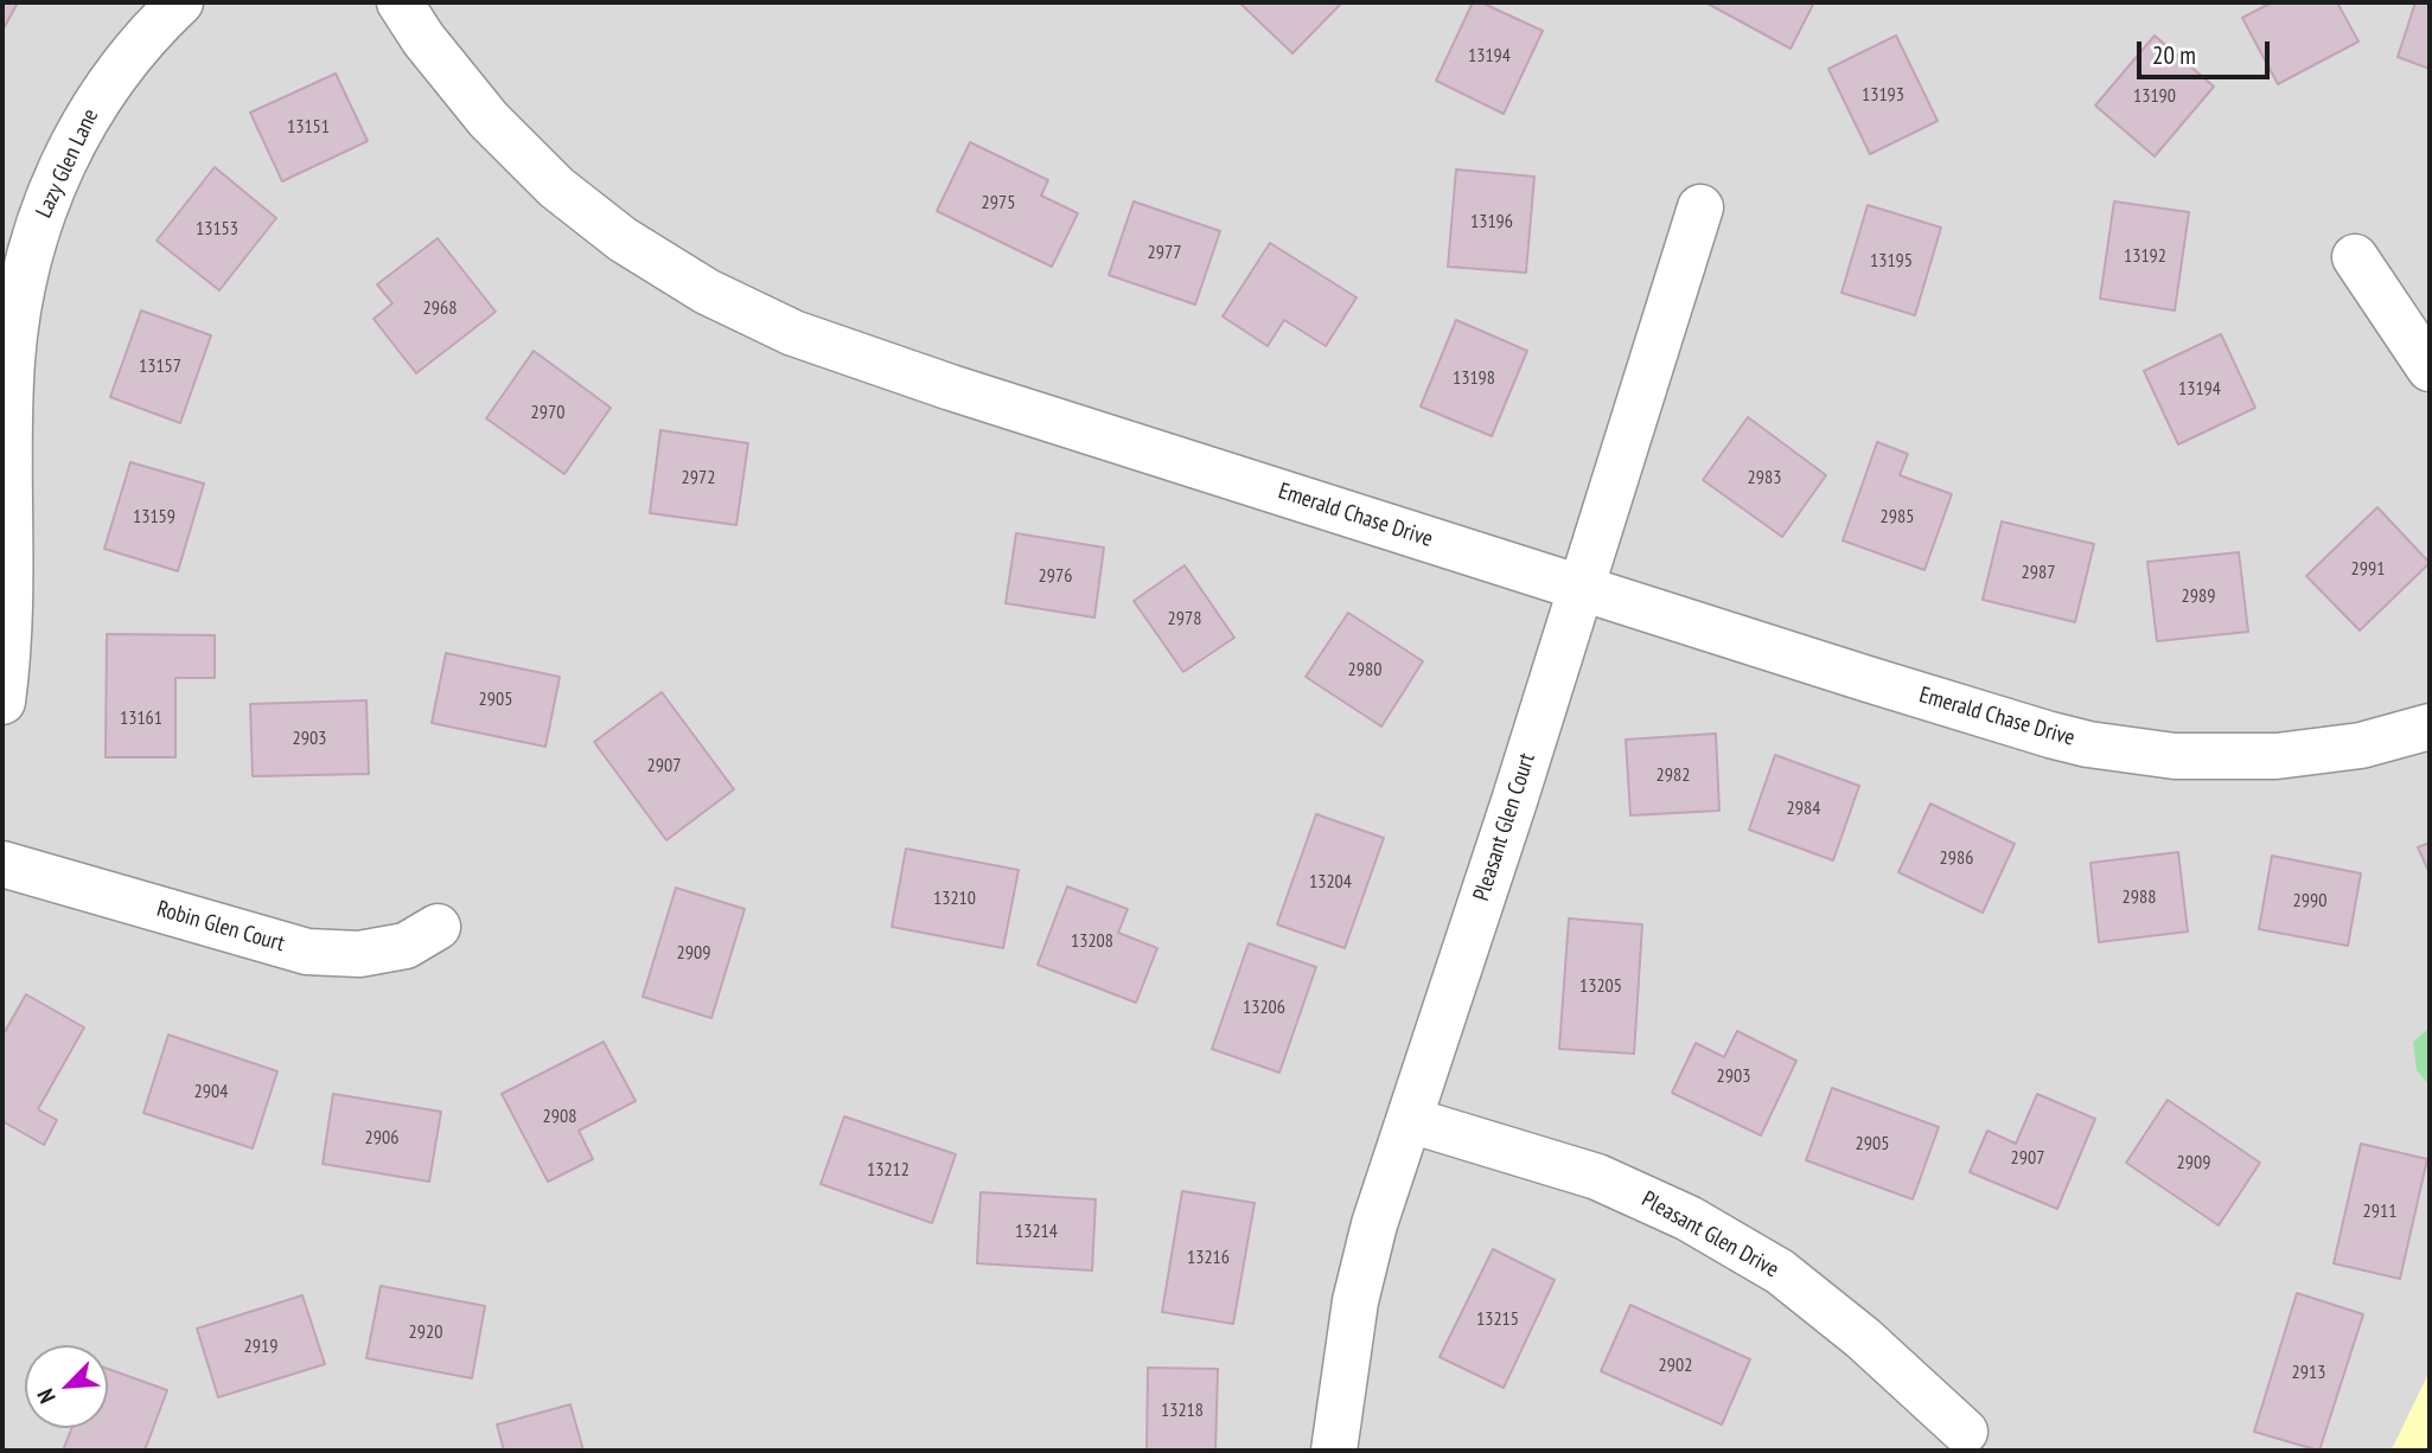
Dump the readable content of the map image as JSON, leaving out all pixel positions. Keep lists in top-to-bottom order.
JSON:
{
  "streets": {
    "street": [
      "Lazy Glen Lane",
      "Emerald Chase Drive",
      "Pleasant Glen Court",
      "Robin Glen Court",
      "Pleasant Glen Drive"
    ]
  },
  "crossings": [
    ["Emerald Chase Drive", "Pleasant Glen Court"],
    ["Pleasant Glen Court", "Pleasant Glen Drive"]
  ],
  "house_numbers": [
    "13194",
    "13193",
    "13190",
    "13151",
    "2975",
    "13196",
    "13153",
    "2977",
    "13192",
    "13195",
    "2968",
    "13157",
    "13198",
    "13194",
    "2970",
    "2972",
    "2983",
    "13159",
    "2985",
    "2991",
    "2987",
    "2976",
    "2989",
    "2978",
    "2980",
    "2905",
    "13161",
    "2903",
    "2907",
    "2982",
    "2984",
    "2986",
    "13204",
    "2988",
    "13210",
    "2990",
    "13208",
    "2909",
    "13205",
    "13206",
    "2903",
    "2904",
    "2908",
    "2906",
    "2905",
    "2907",
    "2909",
    "13212",
    "2911",
    "13214",
    "13216",
    "13215",
    "2920",
    "2919",
    "2902",
    "2913",
    "13218"
  ],
  "scale_bar": "20 m",
  "north": "bottom left"
}
